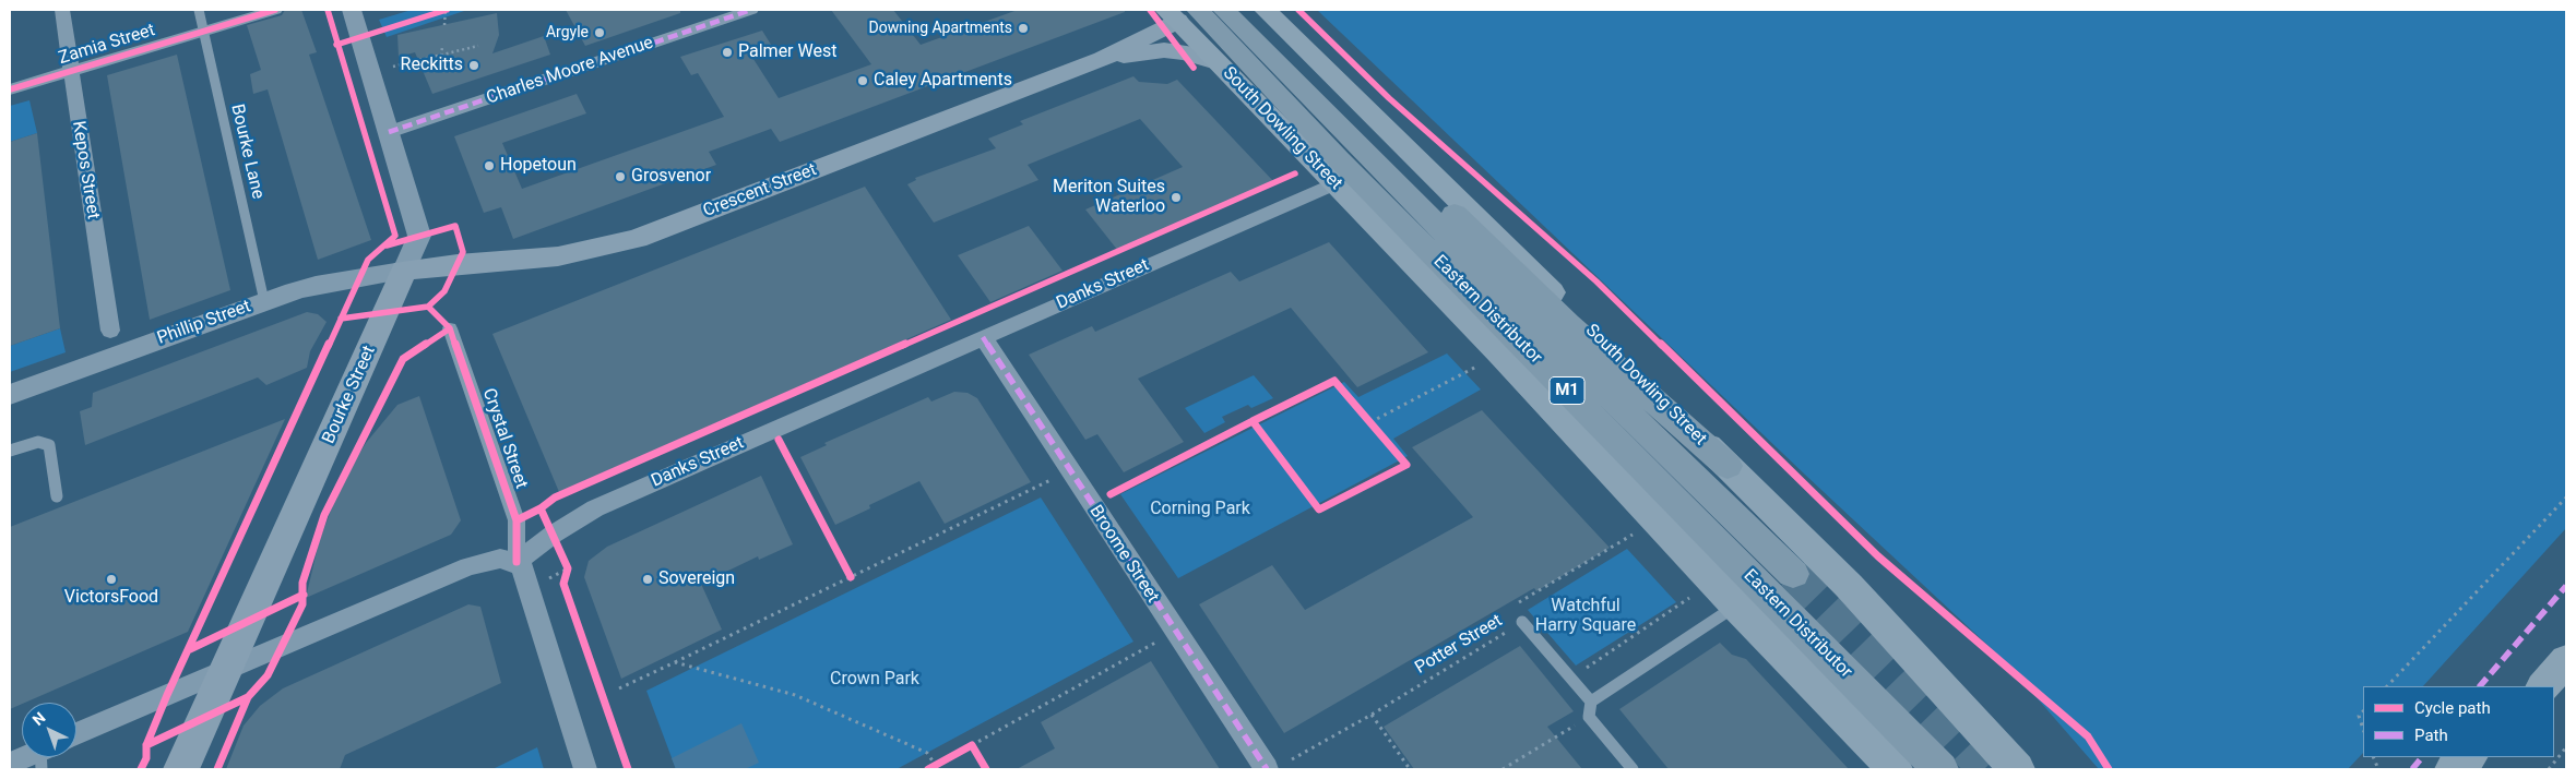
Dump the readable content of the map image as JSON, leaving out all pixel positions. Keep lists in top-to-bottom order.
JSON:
{
  "streets": {
    "highway": ["Eastern Distributor", "M1"],
    "main road": ["South Dowling Street", "Crescent Street", "Bourke Street"],
    "street": [
      "Zamia Street",
      "Charles Moore Avenue",
      "Kepos Street",
      "Danks Street",
      "Phillip Street",
      "Crystal Street",
      "Broome Street"
    ],
    "lane": ["Bourke Lane"],
    "path": ["Potter Street"]
  },
  "crossings": [
    ["Zamia Street", "Bourke Lane"],
    ["Zamia Street", "Kepos Street"],
    ["Charles Moore Avenue", "Bourke Street"],
    ["South Dowling Street", "Crescent Street"],
    ["South Dowling Street", "Danks Street"],
    ["South Dowling Street", "Eastern Distributor"],
    ["Bourke Lane", "Phillip Street"],
    ["Crescent Street", "Eastern Distributor"],
    ["Crescent Street", "Phillip Street"],
    ["Crescent Street", "Bourke Street"],
    ["Danks Street", "Crystal Street"],
    ["Danks Street", "Broome Street"],
    ["Phillip Street", "Bourke Street"]
  ],
  "parks": ["Corning Park", "Watchful Harry Square", "Crown Park"],
  "places": [
    "Downing Apartments",
    "Argyle",
    "Palmer West",
    "Reckitts",
    "Caley Apartments",
    "Hopetoun",
    "Grosvenor",
    "Meriton Suites Waterloo",
    "VictorsFood",
    "Sovereign"
  ],
  "legend": ["Cycle path", "Path"],
  "north": "top left"
}
